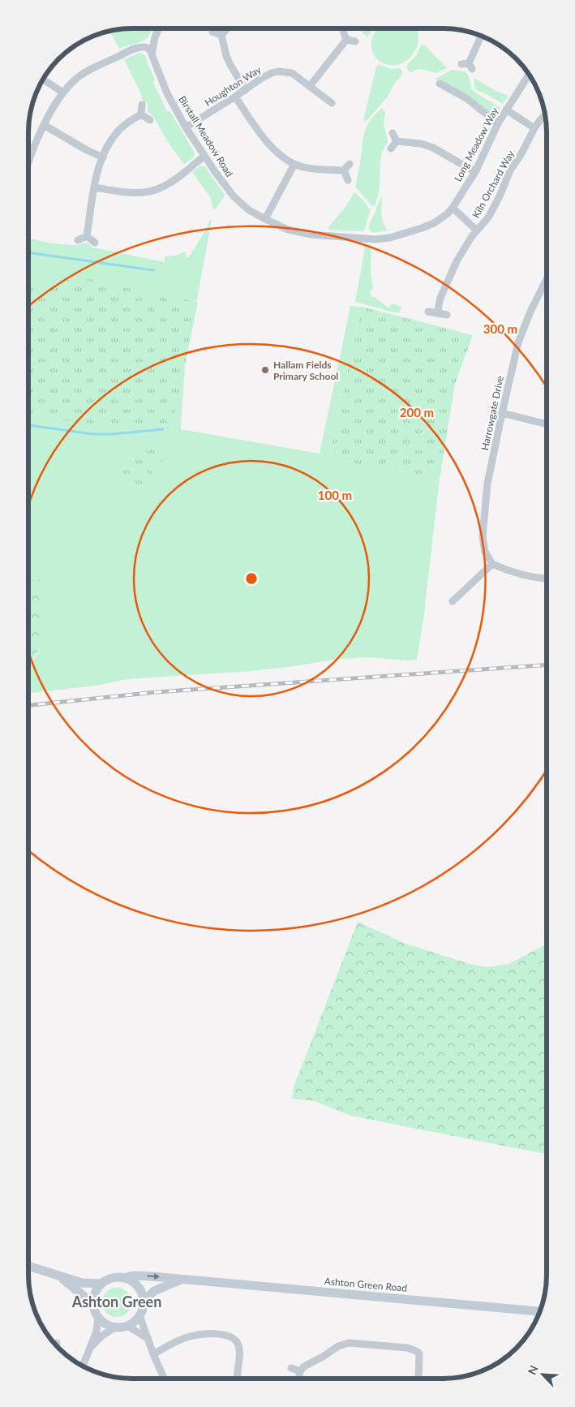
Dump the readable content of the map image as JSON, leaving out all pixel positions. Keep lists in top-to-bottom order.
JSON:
{
  "streets": {
    "street": [
      "Houghton Way",
      "Birstall Meadow Road",
      "Long Meadow Way",
      "Kiln Orchard Way",
      "Harrowgate Drive",
      "Ashton Green Road"
    ]
  },
  "crossings": [
    ["Houghton Way", "Birstall Meadow Road"],
    ["Birstall Meadow Road", "Long Meadow Way"]
  ],
  "districts": ["Ashton Green"],
  "places": ["Hallam Fields Primary School"],
  "north": "top left",
  "rings": ["300 m", "200 m", "100 m"]
}
